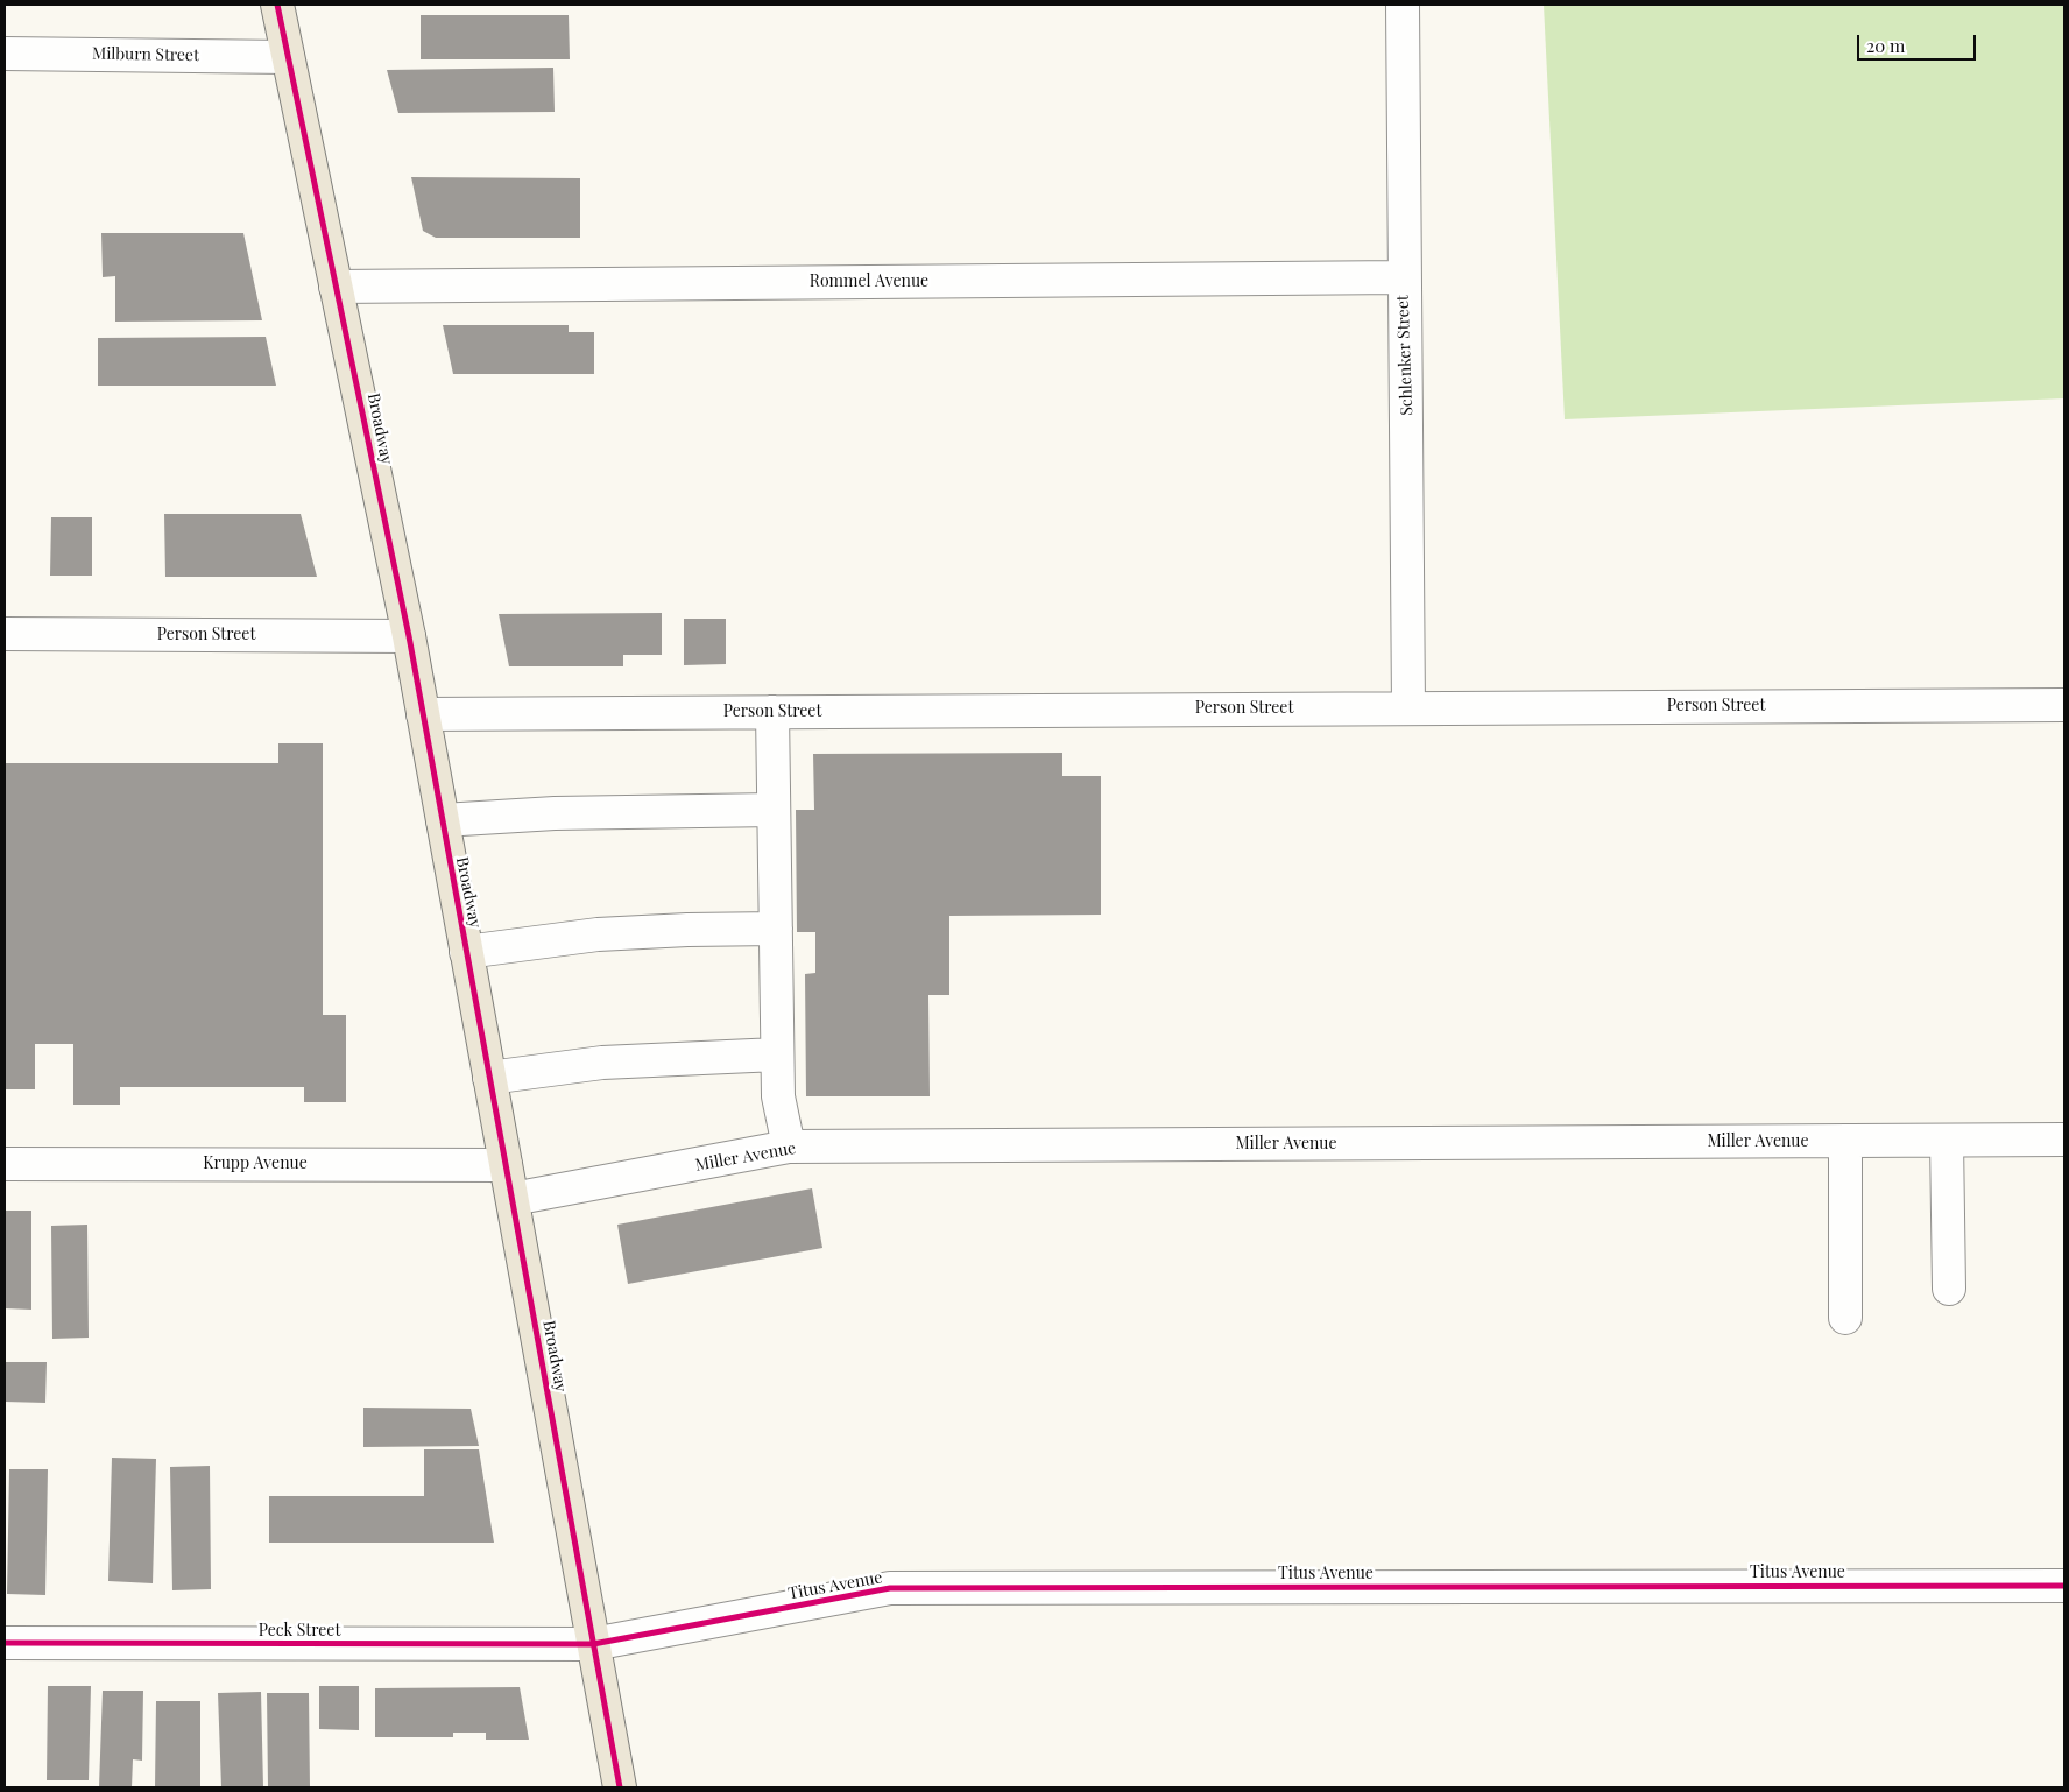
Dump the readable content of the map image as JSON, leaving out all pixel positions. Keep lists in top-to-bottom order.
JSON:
{
  "streets": {
    "main road": ["Broadway"],
    "street": [
      "Milburn Street",
      "Rommel Avenue",
      "Schlenker Street",
      "Person Street",
      "Miller Avenue",
      "Krupp Avenue",
      "Titus Avenue",
      "Peck Street"
    ]
  },
  "crossings": [
    ["Milburn Street", "Broadway"],
    ["Rommel Avenue", "Schlenker Street"],
    ["Rommel Avenue", "Broadway"],
    ["Schlenker Street", "Person Street"],
    ["Broadway", "Person Street"],
    ["Broadway", "Miller Avenue"],
    ["Broadway", "Krupp Avenue"],
    ["Broadway", "Titus Avenue"],
    ["Broadway", "Peck Street"],
    ["Titus Avenue", "Peck Street"]
  ],
  "scale_bar": "20 m"
}
